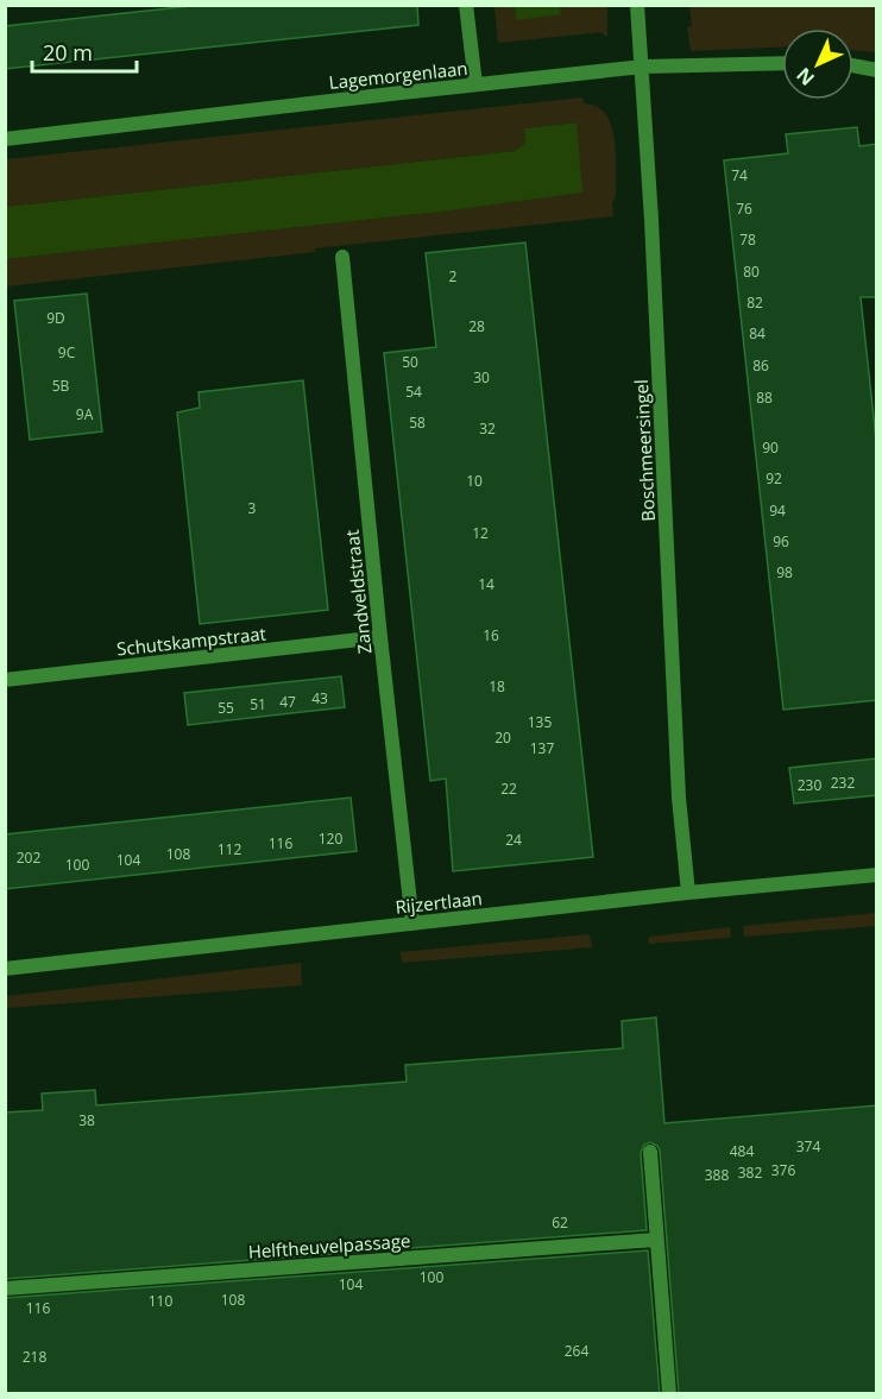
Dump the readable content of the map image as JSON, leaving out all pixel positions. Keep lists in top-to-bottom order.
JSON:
{
  "streets": {
    "street": [
      "Lagemorgenlaan",
      "Boschmeersingel",
      "Zandveldstraat",
      "Schutskampstraat",
      "Rijzertlaan",
      "Helftheuvelpassage"
    ]
  },
  "crossings": [
    ["Lagemorgenlaan", "Boschmeersingel"],
    ["Boschmeersingel", "Rijzertlaan"],
    ["Zandveldstraat", "Schutskampstraat"],
    ["Zandveldstraat", "Rijzertlaan"]
  ],
  "house_numbers": [
    "74",
    "76",
    "78",
    "80",
    "2",
    "82",
    "9D",
    "28",
    "84",
    "9C",
    "50",
    "86",
    "30",
    "5B",
    "54",
    "88",
    "9A",
    "58",
    "32",
    "90",
    "92",
    "10",
    "3",
    "94",
    "12",
    "96",
    "98",
    "14",
    "16",
    "18",
    "43",
    "47",
    "51",
    "55",
    "135",
    "20",
    "137",
    "232",
    "230",
    "22",
    "120",
    "24",
    "116",
    "112",
    "108",
    "202",
    "104",
    "100",
    "38",
    "374",
    "484",
    "376",
    "382",
    "388",
    "62",
    "100",
    "104",
    "108",
    "110",
    "116",
    "264",
    "218"
  ],
  "scale_bar": "20 m",
  "north": "bottom left"
}
